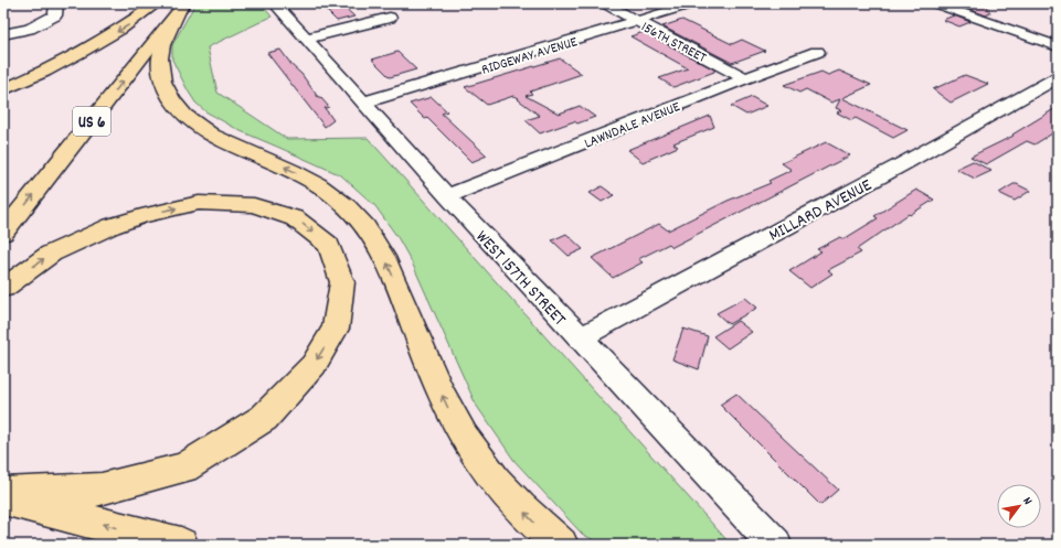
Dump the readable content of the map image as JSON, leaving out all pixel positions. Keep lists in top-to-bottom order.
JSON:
{
  "streets": {
    "main road": ["US 6"],
    "street": [
      "156TH STREET",
      "RIDGEWAY AVENUE",
      "LAWNDALE AVENUE",
      "MILLARD AVENUE",
      "WEST 157TH STREET"
    ]
  },
  "crossings": [
    ["156TH STREET", "RIDGEWAY AVENUE"],
    ["156TH STREET", "LAWNDALE AVENUE"],
    ["RIDGEWAY AVENUE", "WEST 157TH STREET"],
    ["LAWNDALE AVENUE", "WEST 157TH STREET"],
    ["MILLARD AVENUE", "WEST 157TH STREET"]
  ],
  "north": "top right"
}
